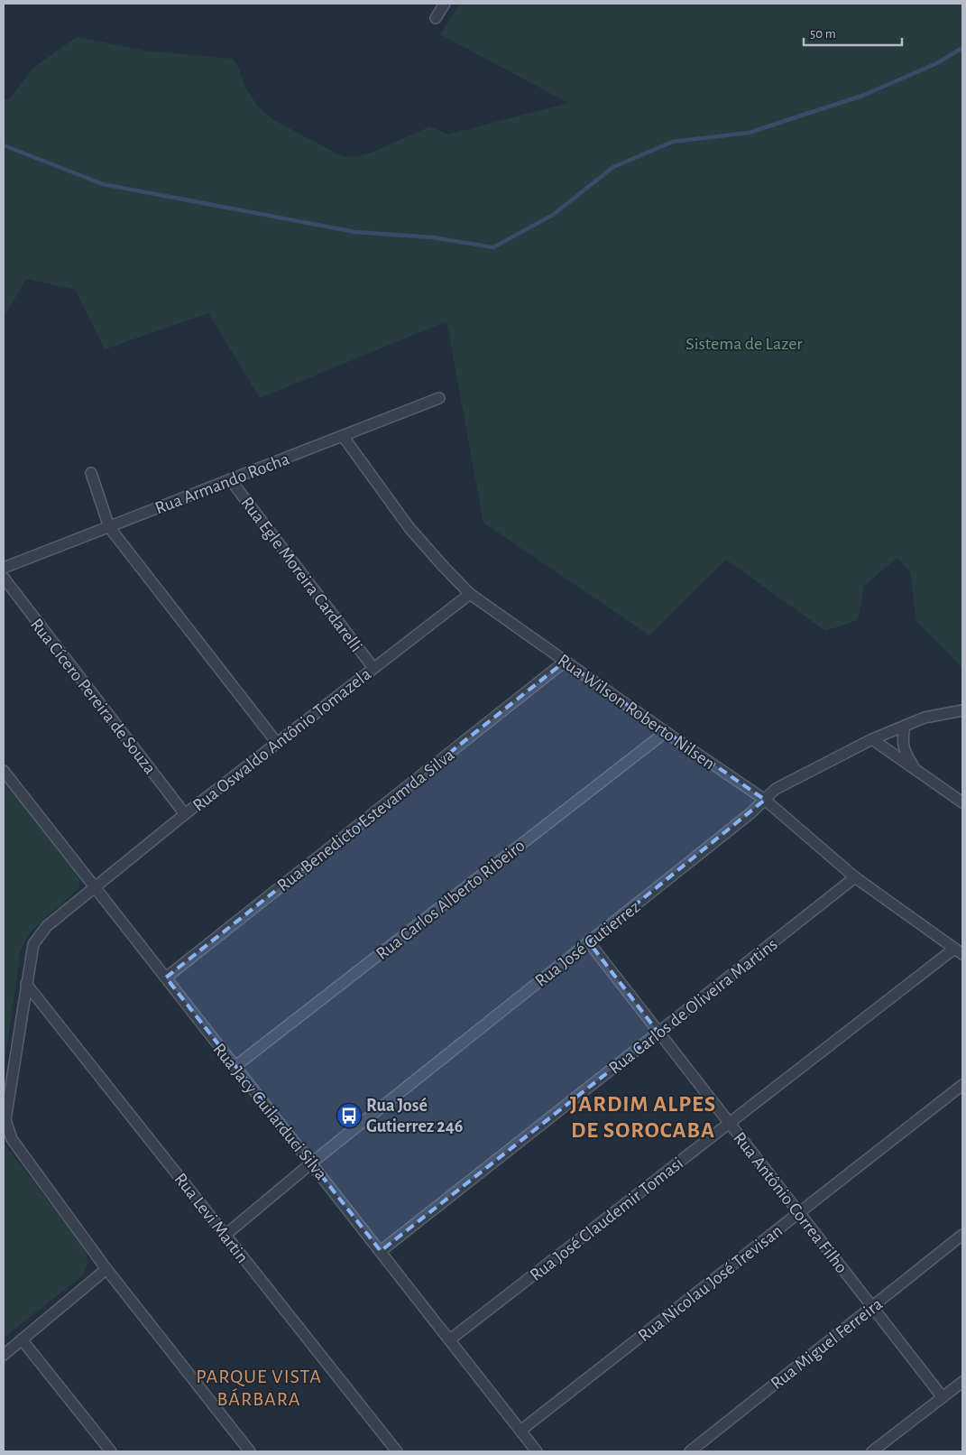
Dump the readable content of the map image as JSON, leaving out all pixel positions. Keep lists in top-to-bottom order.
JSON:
{
  "streets": {
    "street": [
      "Rua Armando Rocha",
      "Rua Egle Moreira Cardarelli",
      "Rua Cícero Pereira de Souza",
      "Rua Wilson Roberto Nilsen",
      "Rua Oswaldo Antônio Tomazela",
      "Rua Benedicto Estevam da Silva",
      "Rua Carlos Alberto Ribeiro",
      "Rua José Gutierrez",
      "Rua Carlos de Oliveira Martins",
      "Rua Jacy Guilarduci Silva",
      "Rua Antônio Correa Filho",
      "Rua Levi Martin",
      "Rua José Claudemir Tomasi",
      "Rua Nicolau José Trevisan",
      "Rua Miguel Ferreira"
    ]
  },
  "crossings": [
    ["Rua Armando Rocha", "Rua Egle Moreira Cardarelli"],
    ["Rua Armando Rocha", "Rua Wilson Roberto Nilsen"],
    ["Rua Egle Moreira Cardarelli", "Rua Oswaldo Antônio Tomazela"],
    ["Rua Cícero Pereira de Souza", "Rua Oswaldo Antônio Tomazela"],
    ["Rua Wilson Roberto Nilsen", "Rua Oswaldo Antônio Tomazela"],
    ["Rua Wilson Roberto Nilsen", "Rua Benedicto Estevam da Silva"],
    ["Rua Wilson Roberto Nilsen", "Rua Carlos Alberto Ribeiro"],
    ["Rua Wilson Roberto Nilsen", "Rua José Gutierrez"],
    ["Rua Wilson Roberto Nilsen", "Rua Carlos de Oliveira Martins"],
    ["Rua Wilson Roberto Nilsen", "Rua José Claudemir Tomasi"],
    ["Rua Oswaldo Antônio Tomazela", "Rua Jacy Guilarduci Silva"],
    ["Rua Oswaldo Antônio Tomazela", "Rua Levi Martin"],
    ["Rua Benedicto Estevam da Silva", "Rua Jacy Guilarduci Silva"],
    ["Rua Carlos Alberto Ribeiro", "Rua Jacy Guilarduci Silva"],
    ["Rua José Gutierrez", "Rua Jacy Guilarduci Silva"],
    ["Rua José Gutierrez", "Rua Antônio Correa Filho"],
    ["Rua José Gutierrez", "Rua Levi Martin"],
    ["Rua Carlos de Oliveira Martins", "Rua Jacy Guilarduci Silva"],
    ["Rua Carlos de Oliveira Martins", "Rua Antônio Correa Filho"],
    ["Rua Jacy Guilarduci Silva", "Rua José Claudemir Tomasi"],
    ["Rua Jacy Guilarduci Silva", "Rua Nicolau José Trevisan"],
    ["Rua Antônio Correa Filho", "Rua José Claudemir Tomasi"],
    ["Rua Antônio Correa Filho", "Rua Nicolau José Trevisan"],
    ["Rua Antônio Correa Filho", "Rua Miguel Ferreira"]
  ],
  "districts": ["JARDIM ALPES DE SOROCABA", "PARQUE VISTA BÁRBARA"],
  "parks": ["Sistema de Lazer"],
  "places": {
    "bus stop": ["Rua José Gutierrez 246"]
  },
  "scale_bar": "50 m"
}
